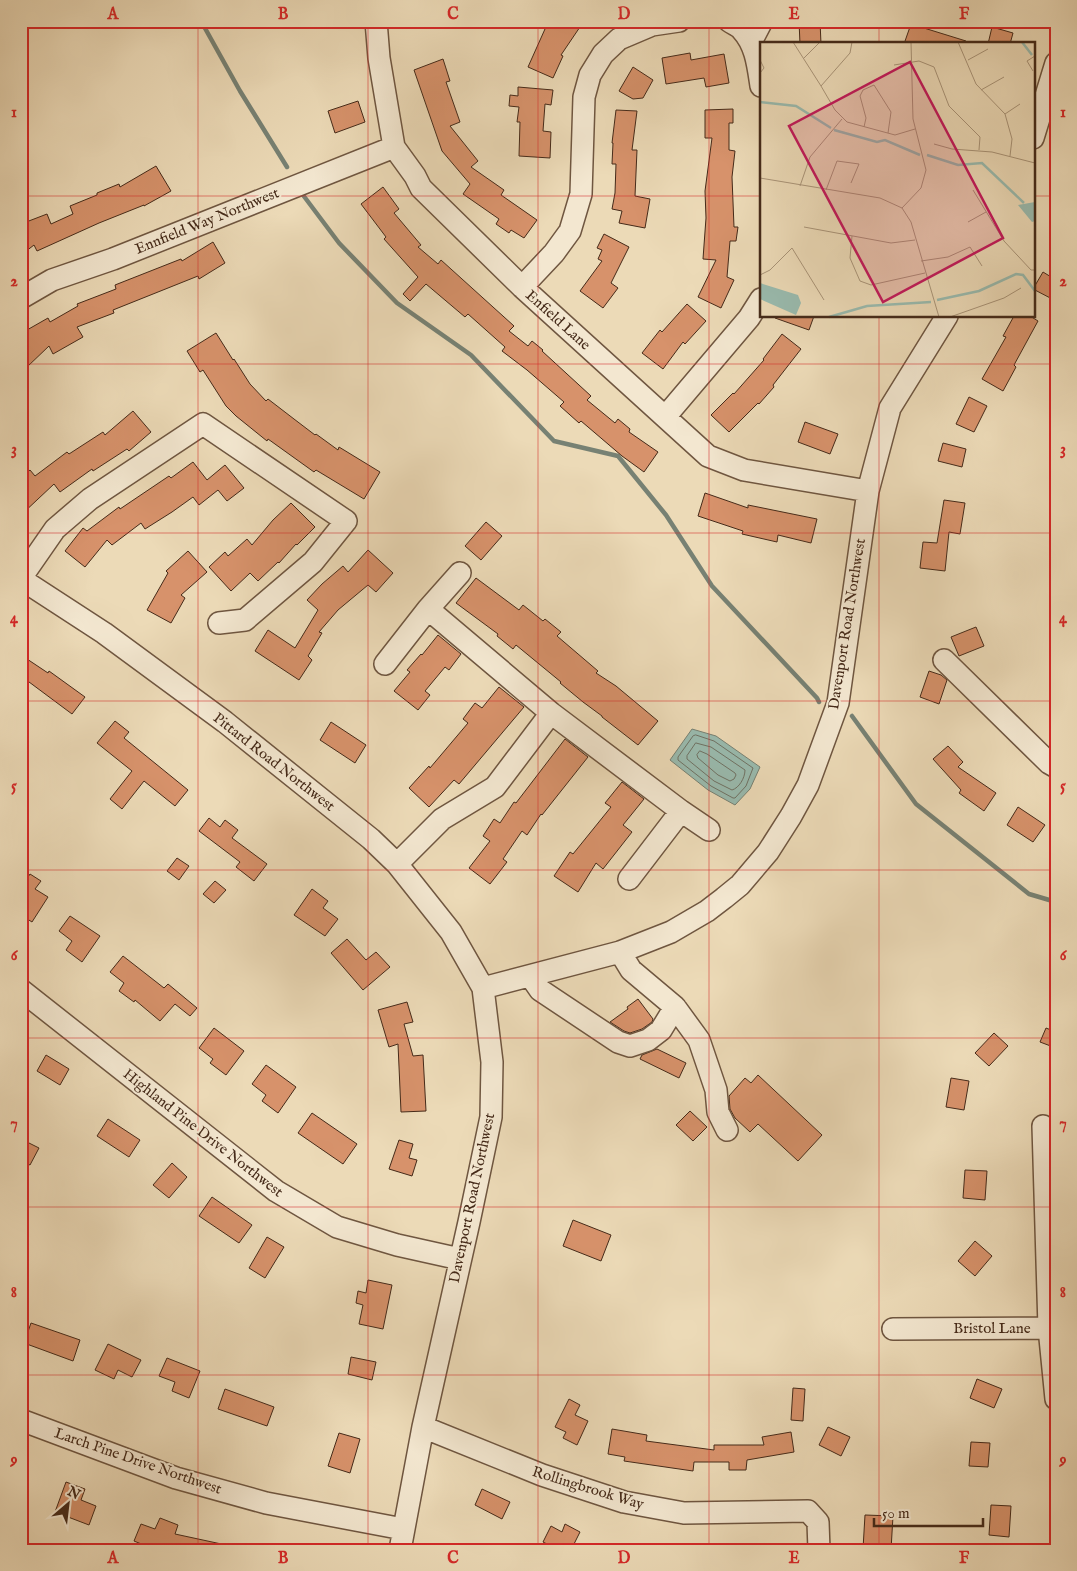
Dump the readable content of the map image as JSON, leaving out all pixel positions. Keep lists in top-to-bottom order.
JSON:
{
  "streets": {
    "street": [
      "Ennfield Way Northwest",
      "Enfield Lane",
      "Davenport Road Northwest",
      "Pittard Road Northwest",
      "Highland Pine Drive Northwest",
      "Bristol Lane",
      "Larch Pine Drive Northwest",
      "Rollingbrook Way"
    ]
  },
  "crossings": [
    ["Ennfield Way Northwest", "Enfield Lane"],
    ["Enfield Lane", "Davenport Road Northwest"],
    ["Davenport Road Northwest", "Pittard Road Northwest"],
    ["Davenport Road Northwest", "Highland Pine Drive Northwest"],
    ["Davenport Road Northwest", "Larch Pine Drive Northwest"],
    ["Davenport Road Northwest", "Rollingbrook Way"]
  ],
  "scale_bar": "50 m",
  "north": "top right",
  "grid": {
    "columns": [
      "A",
      "B",
      "C",
      "D",
      "E",
      "F"
    ],
    "rows": [
      "1",
      "2",
      "3",
      "4",
      "5",
      "6",
      "7",
      "8",
      "9"
    ]
  }
}
